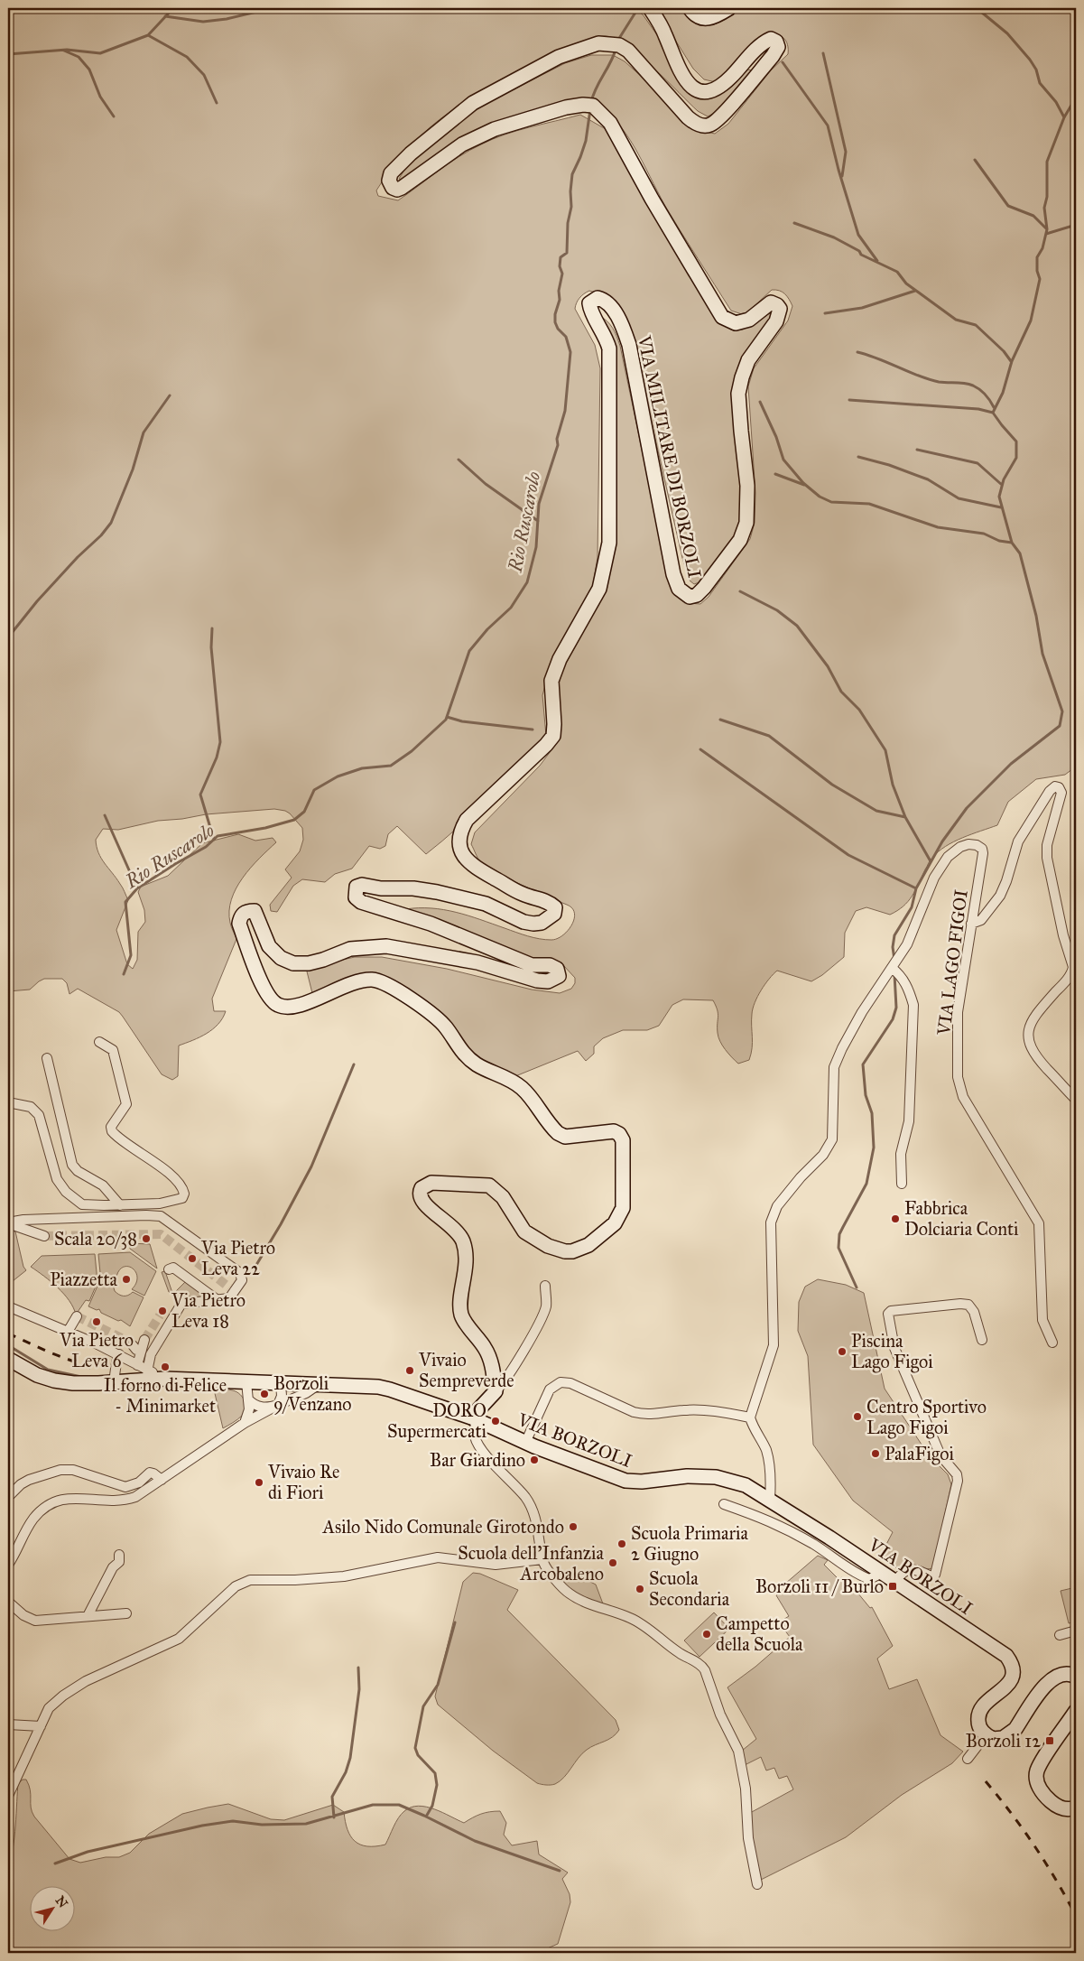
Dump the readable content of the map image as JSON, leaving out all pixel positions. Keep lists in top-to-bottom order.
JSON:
{
  "streets": {
    "street": ["VIA MILITARE DI BORZOLI", "VIA LAGO FIGOI", "VIA BORZOLI"]
  },
  "water": ["Rio Ruscarolo"],
  "places": {
    "other": [
      "Fabbrica Dolciaria Conti",
      "Scala 20/38",
      "Via Pietro Leva 22",
      "Piazzetta",
      "Via Pietro Leva 18",
      "Via Pietro Leva 6",
      "Piscina Lago Figoi",
      "Il forno di Felice - Minimarket",
      "Vivaio Sempreverde",
      "Borzoli 9/Venzano",
      "Centro Sportivo Lago Figoi",
      "DORO Supermercati",
      "PalaFigoi",
      "Bar Giardino",
      "Vivaio Re di Fiori",
      "Asilo Nido Comunale Girotondo",
      "Scuola Primaria 2 Giugno",
      "Scuola dell'Infanzia Arcobaleno",
      "Scuola Secondaria",
      "Campetto della Scuola"
    ],
    "transit": ["Borzoli 11 / Burlo", "Borzoli 12"]
  },
  "north": "top right"
}
